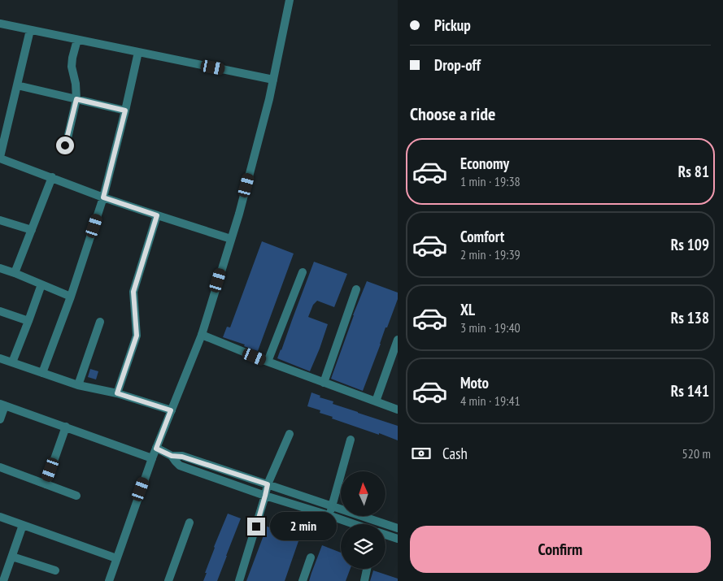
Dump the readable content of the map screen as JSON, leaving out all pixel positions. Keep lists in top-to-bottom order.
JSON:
{
  "north": "top",
  "page": {
    "banner": ["Pickup", "Drop-off"],
    "heading": "Choose a ride",
    "list": [
      {
        "name": "Economy",
        "note": "1 min · 19:38",
        "value": "Rs 81"
      },
      {
        "name": "Comfort",
        "note": "2 min · 19:39",
        "value": "Rs 109"
      },
      {
        "name": "XL",
        "note": "3 min · 19:40",
        "value": "Rs 138"
      },
      {
        "name": "Moto",
        "note": "4 min · 19:41",
        "value": "Rs 141"
      }
    ],
    "pay": ["Cash", "520 m"],
    "bubble": "2 min",
    "buttons": "Confirm"
  }
}
